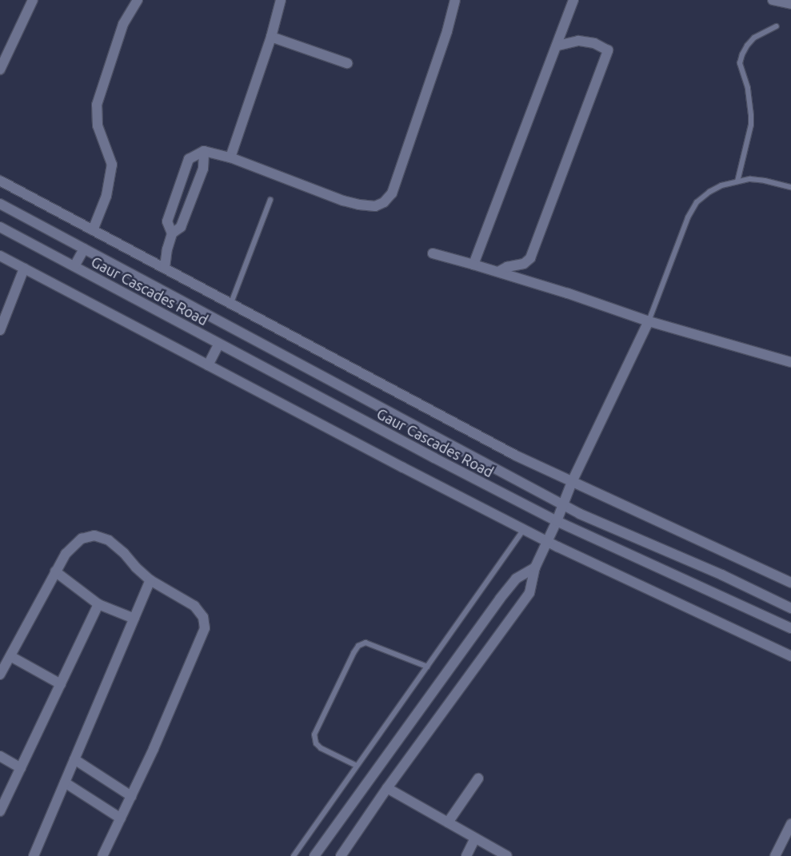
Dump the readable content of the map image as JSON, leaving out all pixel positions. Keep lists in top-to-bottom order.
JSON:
{
  "streets": {
    "street": ["Gaur Cascades Road"]
  }
}
